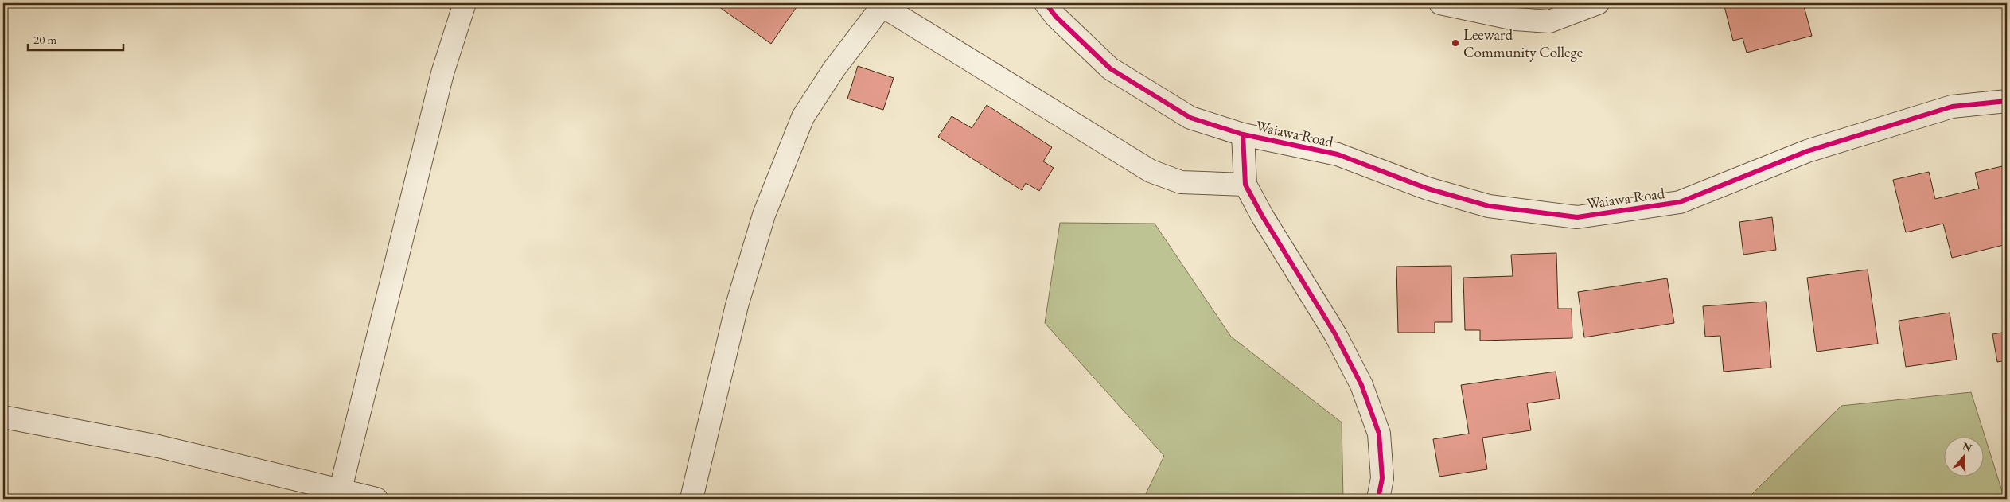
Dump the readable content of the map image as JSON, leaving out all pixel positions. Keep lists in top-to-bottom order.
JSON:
{
  "streets": {
    "street": ["Waiawa Road"]
  },
  "places": ["Leeward Community College"],
  "scale_bar": "20 m",
  "north": "top"
}
